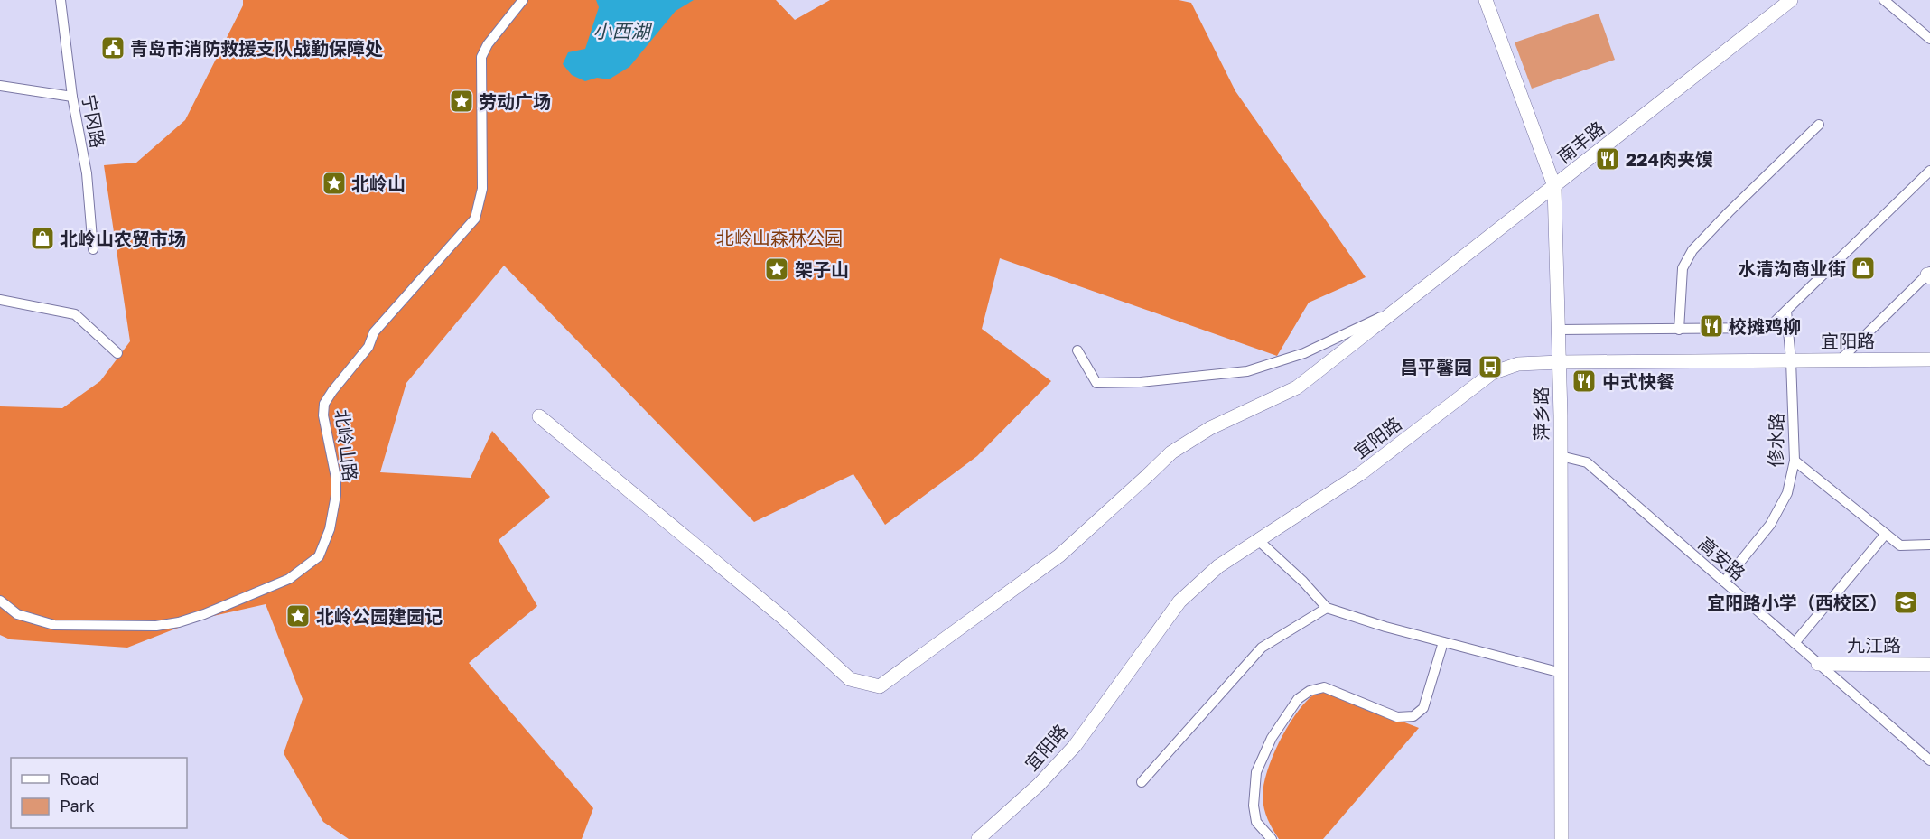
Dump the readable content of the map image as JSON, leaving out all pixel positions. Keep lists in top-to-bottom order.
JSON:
{
  "streets": {
    "street": [
      "宁冈路",
      "南丰路",
      "宜阳路",
      "萍乡路",
      "修水路",
      "北岭山路",
      "高安路",
      "九江路"
    ]
  },
  "crossings": [
    ["南丰路", "萍乡路"],
    ["宜阳路", "萍乡路"],
    ["宜阳路", "修水路"],
    ["萍乡路", "高安路"],
    ["修水路", "高安路"],
    ["高安路", "九江路"]
  ],
  "water": ["小西湖"],
  "parks": ["北岭山森林公园"],
  "places": {
    "public building": ["青岛市消防救援支队战勤保障处"],
    "place": [
      "劳动广场",
      "北岭山",
      "架子山",
      "北岭公园建园记"
    ],
    "restaurant": ["224肉夹馍", "校摊鸡柳", "中式快餐"],
    "shop": ["北岭山农贸市场", "水清沟商业街"],
    "bus stop": ["昌平馨园"],
    "school or university": ["宜阳路小学（西校区）"]
  },
  "legend": ["Road", "Park"]
}
